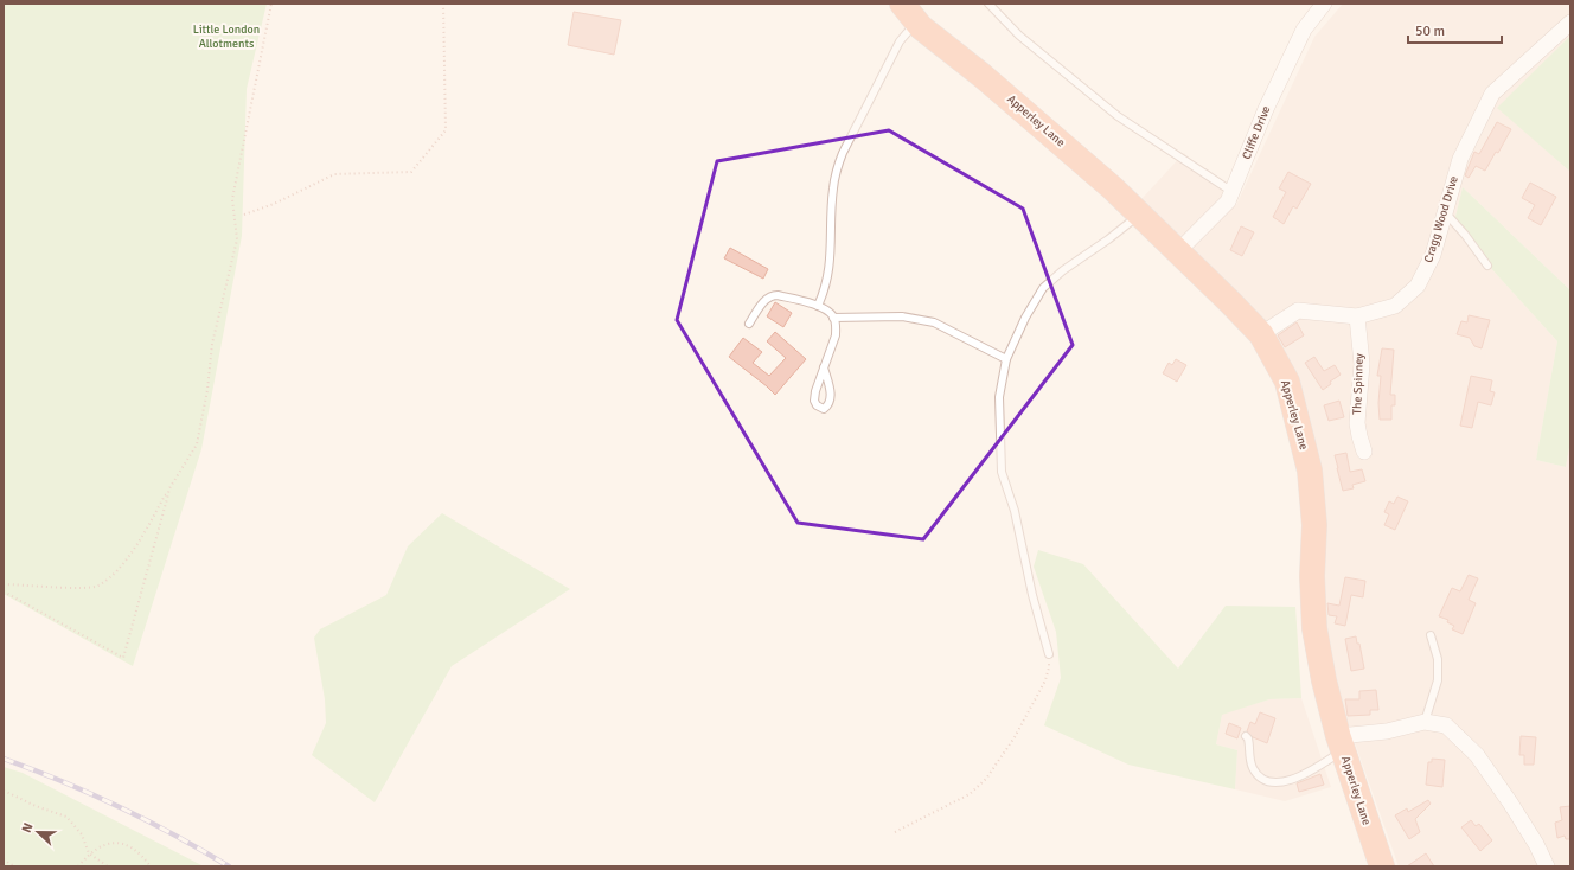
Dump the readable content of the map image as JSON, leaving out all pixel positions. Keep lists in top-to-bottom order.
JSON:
{
  "streets": {
    "highway": ["Apperley Lane"],
    "street": ["Cliffe Drive", "Cragg Wood Drive", "The Spinney"]
  },
  "crossings": [
    ["Apperley Lane", "Cliffe Drive"],
    ["Apperley Lane", "Cragg Wood Drive"],
    ["Cragg Wood Drive", "The Spinney"]
  ],
  "parks": ["Little London Allotments"],
  "scale_bar": "50 m",
  "north": "left"
}
